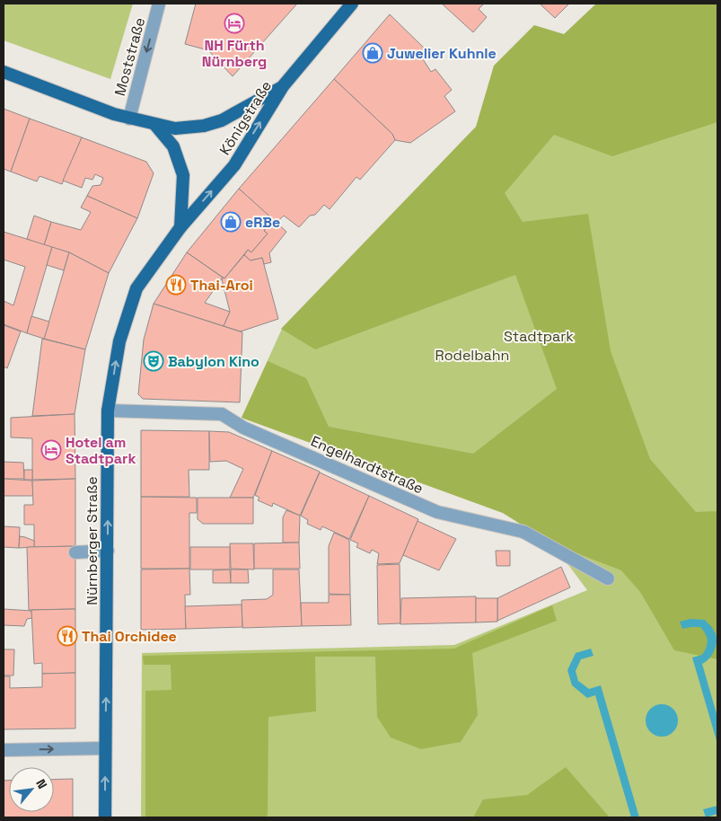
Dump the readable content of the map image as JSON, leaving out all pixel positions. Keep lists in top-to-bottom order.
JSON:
{
  "streets": {
    "main road": ["Königstraße", "Nürnberger Straße"],
    "street": ["Moststraße", "Engelhardtstraße"]
  },
  "crossings": [
    ["Königstraße", "Nürnberger Straße"],
    ["Engelhardtstraße", "Nürnberger Straße"]
  ],
  "one_way": ["Moststraße", "Königstraße", "Nürnberger Straße"],
  "parks": ["Stadtpark", "Rodelbahn"],
  "places": {
    "hotel": ["NH Fürth Nürnberg", "Hotel am Stadtpark"],
    "shop": ["Juwelier Kuhnle", "eRBe"],
    "restaurant": ["Thai-Aroi", "Thai Orchidee"],
    "theatre": ["Babylon Kino"]
  },
  "north": "top right"
}
